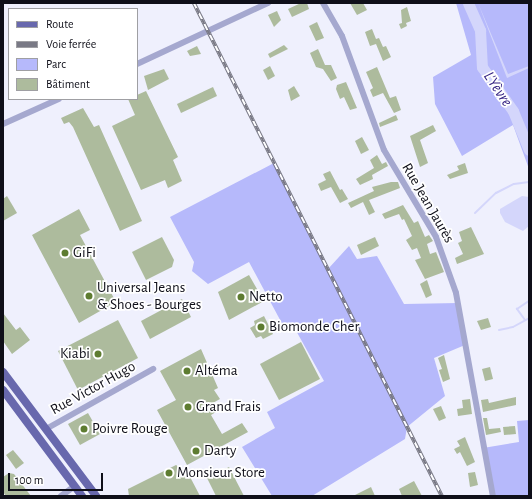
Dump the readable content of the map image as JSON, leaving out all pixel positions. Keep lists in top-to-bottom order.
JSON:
{
  "streets": {
    "street": ["Rue Jean Jaurès", "Rue Victor Hugo"]
  },
  "water": ["L'Yèvre"],
  "places": [
    "GiFi",
    "Universal Jeans & Shoes - Bourges",
    "Netto",
    "Biomonde Cher",
    "Kiabi",
    "Altéma",
    "Grand Frais",
    "Poivre Rouge",
    "Darty",
    "Monsieur Store"
  ],
  "legend": [
    "Route",
    "Voie ferrée",
    "Parc",
    "Bâtiment"
  ],
  "scale_bar": "100 m"
}
